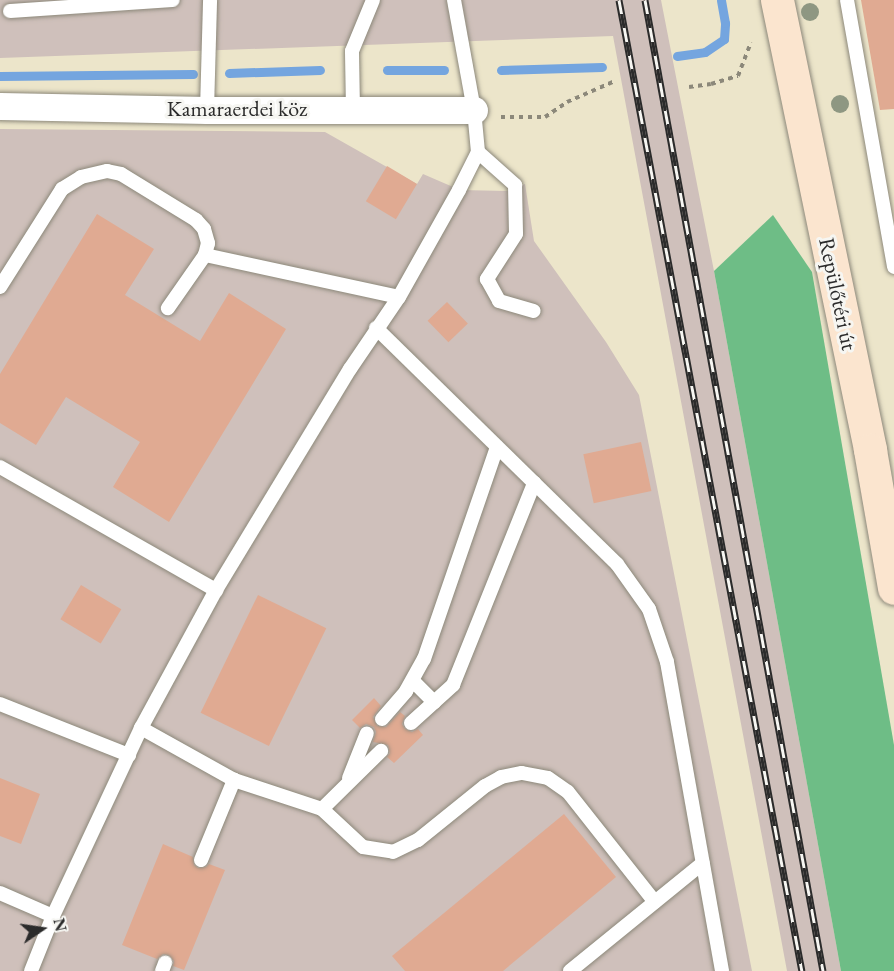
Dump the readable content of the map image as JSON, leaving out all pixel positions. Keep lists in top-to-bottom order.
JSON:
{
  "streets": {
    "street": ["Kamaraerdei köz", "Repülőtéri út"]
  },
  "north": "right"
}
